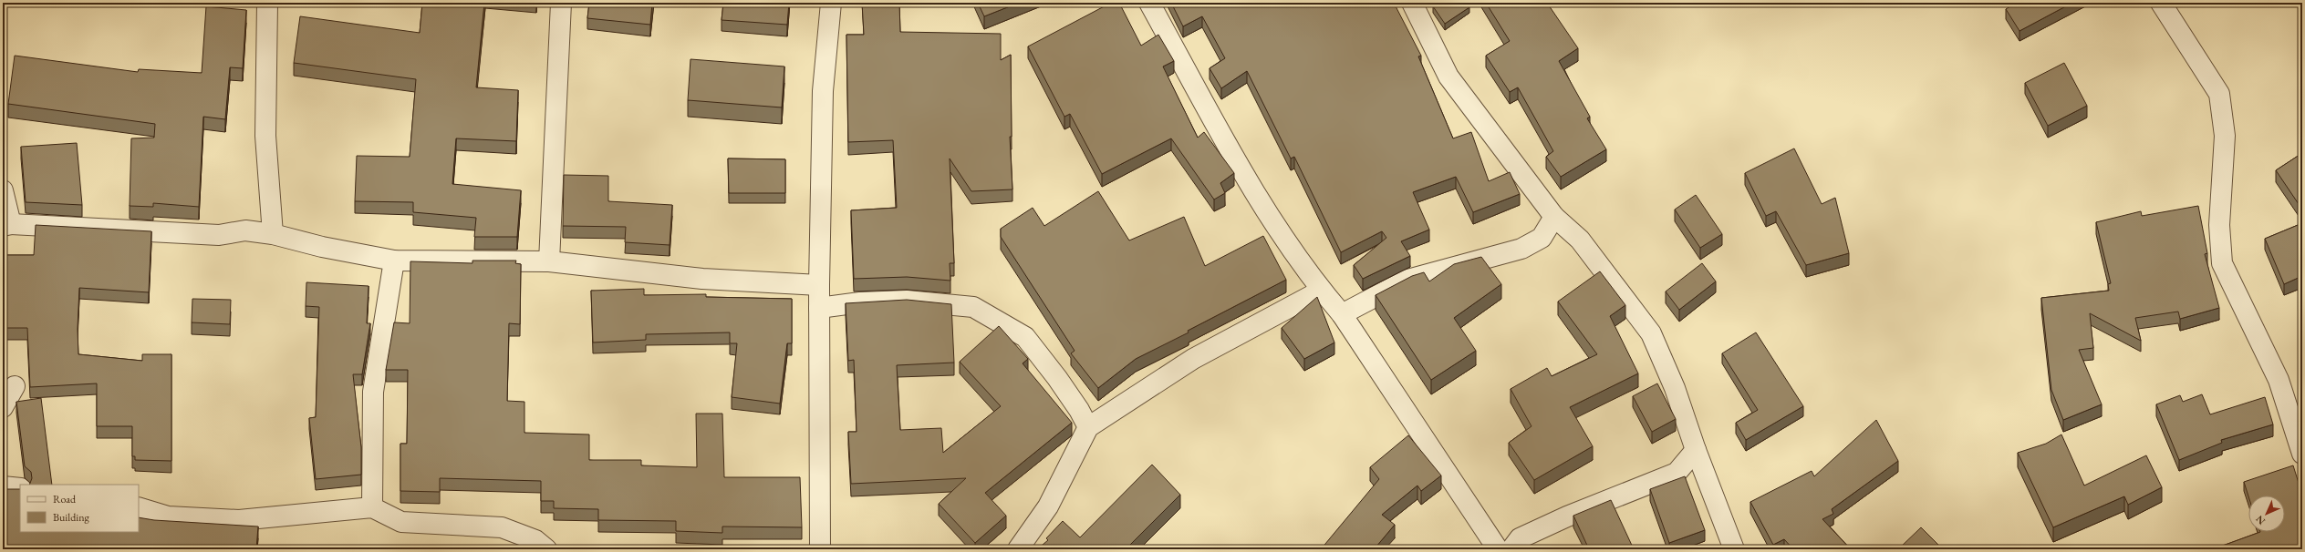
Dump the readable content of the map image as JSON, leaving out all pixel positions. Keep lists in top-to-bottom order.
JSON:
{
  "legend": ["Road", "Building"],
  "north": "bottom left"
}
